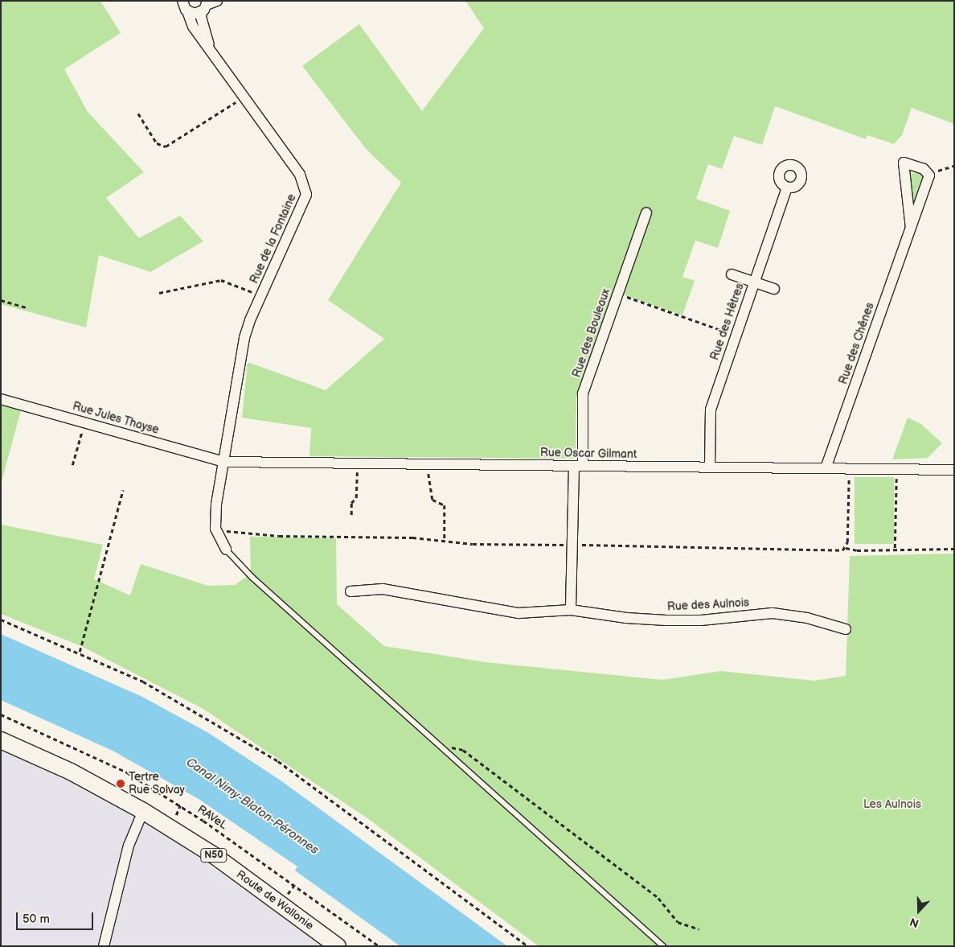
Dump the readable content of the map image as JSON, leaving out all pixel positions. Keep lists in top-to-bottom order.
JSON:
{
  "streets": {
    "main road": ["N50", "Route de Wallonie"],
    "street": [
      "Rue de la Fontaine",
      "Rue des Hêtres",
      "Rue des Bouleaux",
      "Rue des Chênes",
      "Rue Jules Thayse",
      "Rue Oscar Gilmant",
      "Rue des Aulnois"
    ],
    "path": ["RAVeL"]
  },
  "crossings": [
    ["Rue de la Fontaine", "Rue Jules Thayse"],
    ["Rue de la Fontaine", "Rue Oscar Gilmant"],
    ["Rue des Hêtres", "Rue Oscar Gilmant"],
    ["Rue des Bouleaux", "Rue Oscar Gilmant"],
    ["Rue des Chênes", "Rue Oscar Gilmant"],
    ["Rue Jules Thayse", "Rue Oscar Gilmant"]
  ],
  "water": ["Canal Nimy-Blaton-Péronnes"],
  "parks": ["Les Aulnois"],
  "places": ["Tertre Rue Solvay"],
  "scale_bar": "50 m",
  "north": "bottom"
}
